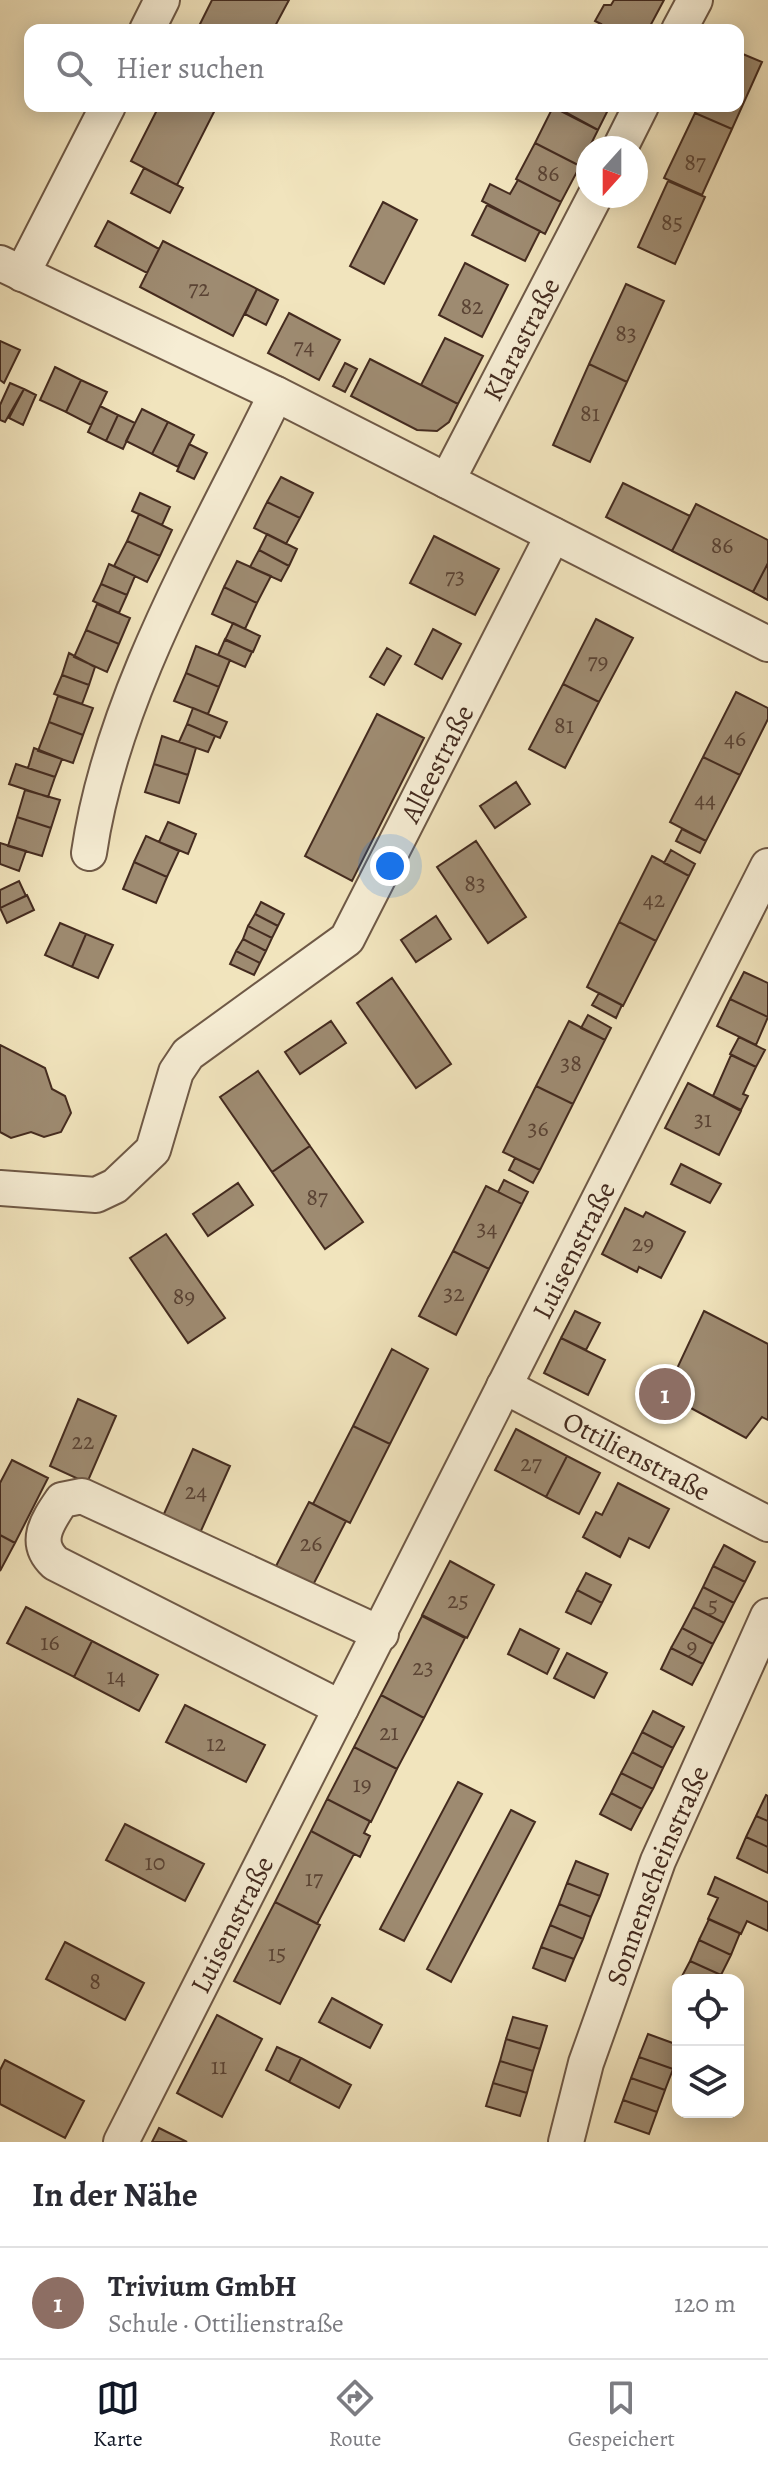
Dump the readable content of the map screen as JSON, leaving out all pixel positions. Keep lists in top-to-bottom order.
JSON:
{
  "streets": {
    "street": [
      "Klarastraße",
      "Alleestraße",
      "Luisenstraße",
      "Ottilienstraße",
      "Sonnenscheinstraße"
    ]
  },
  "crossings": [
    ["Luisenstraße", "Ottilienstraße"]
  ],
  "house_numbers": [
    "87",
    "86",
    "85",
    "72",
    "82",
    "83",
    "74",
    "81",
    "86",
    "73",
    "79",
    "81",
    "46",
    "44",
    "83",
    "42",
    "38",
    "31",
    "36",
    "87",
    "34",
    "29",
    "32",
    "89",
    "22",
    "27",
    "24",
    "26",
    "25",
    "5",
    "16",
    "9",
    "23",
    "14",
    "21",
    "12",
    "19",
    "10",
    "17",
    "15",
    "8",
    "11"
  ],
  "north": "bottom",
  "page": {
    "search": "Hier suchen",
    "pins": "1",
    "heading": "In der Nähe",
    "list": [
      {
        "mark": "1",
        "name": "Trivium GmbH",
        "note": "Schule · Ottilienstraße",
        "value": "120 m"
      }
    ],
    "nav": ["Karte", "Route", "Gespeichert"]
  }
}
